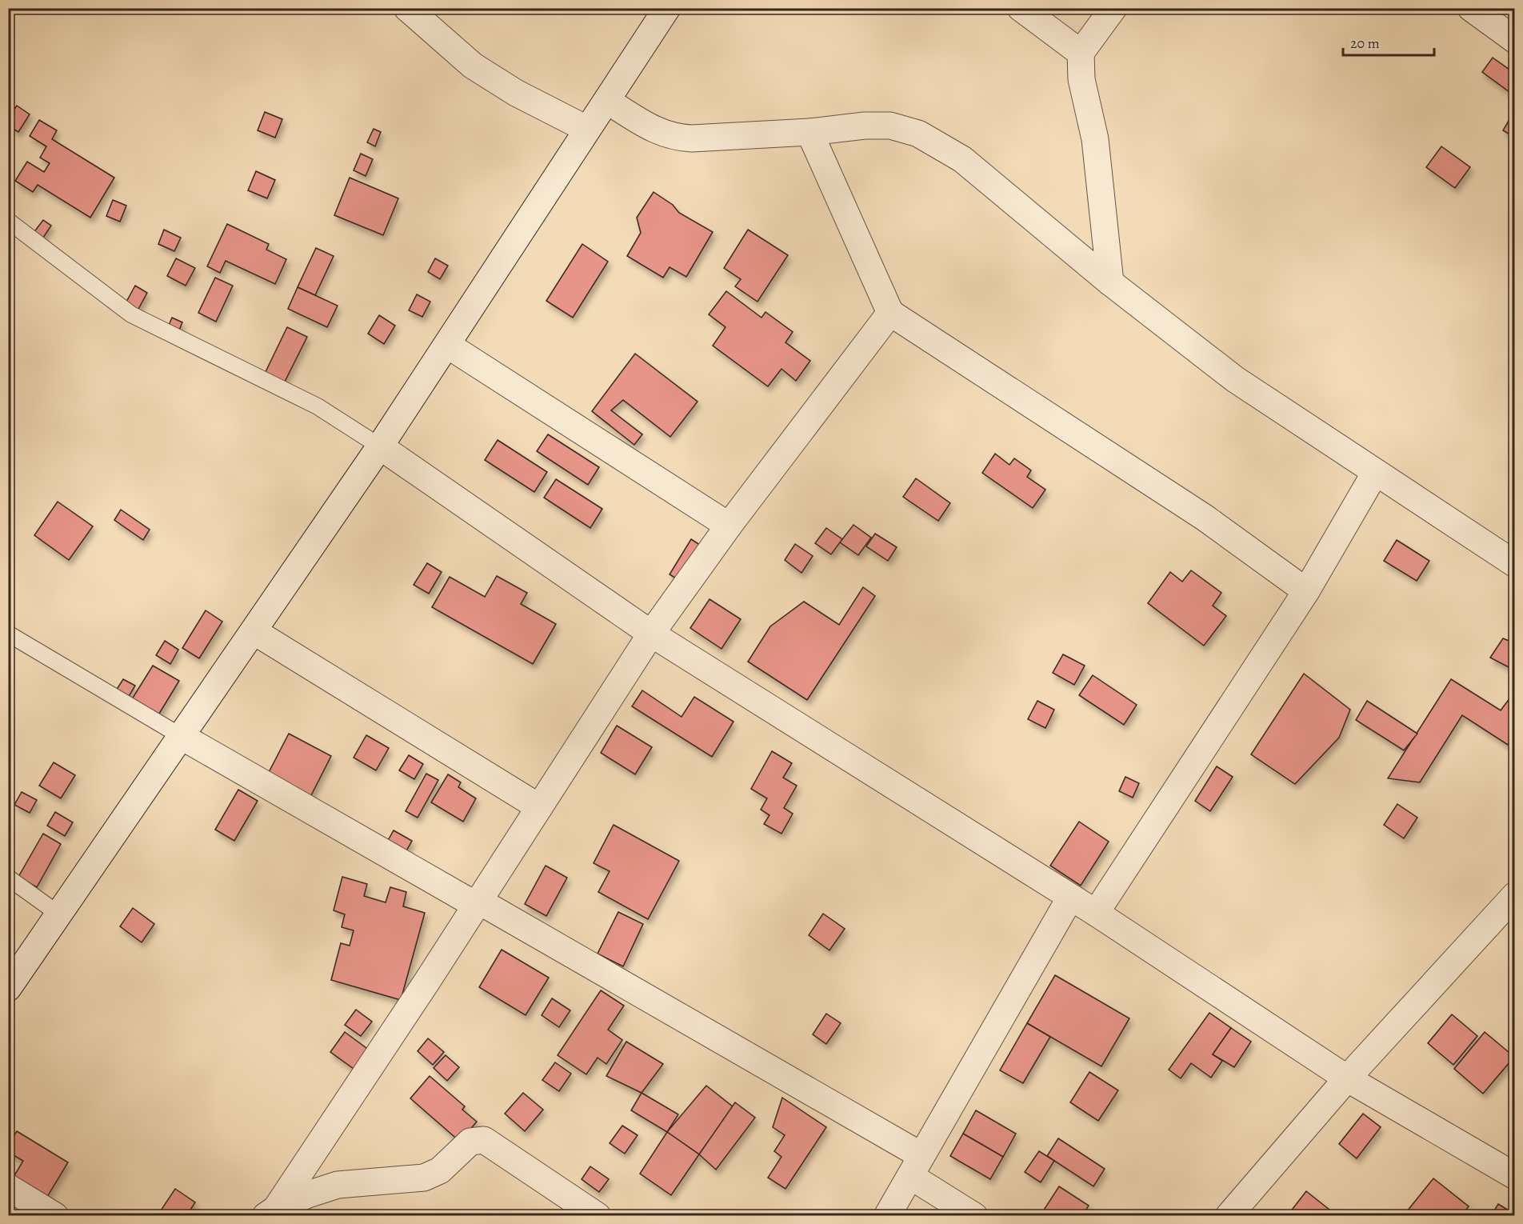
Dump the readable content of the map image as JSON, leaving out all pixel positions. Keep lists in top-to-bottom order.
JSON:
{
  "scale_bar": "20 m"
}
